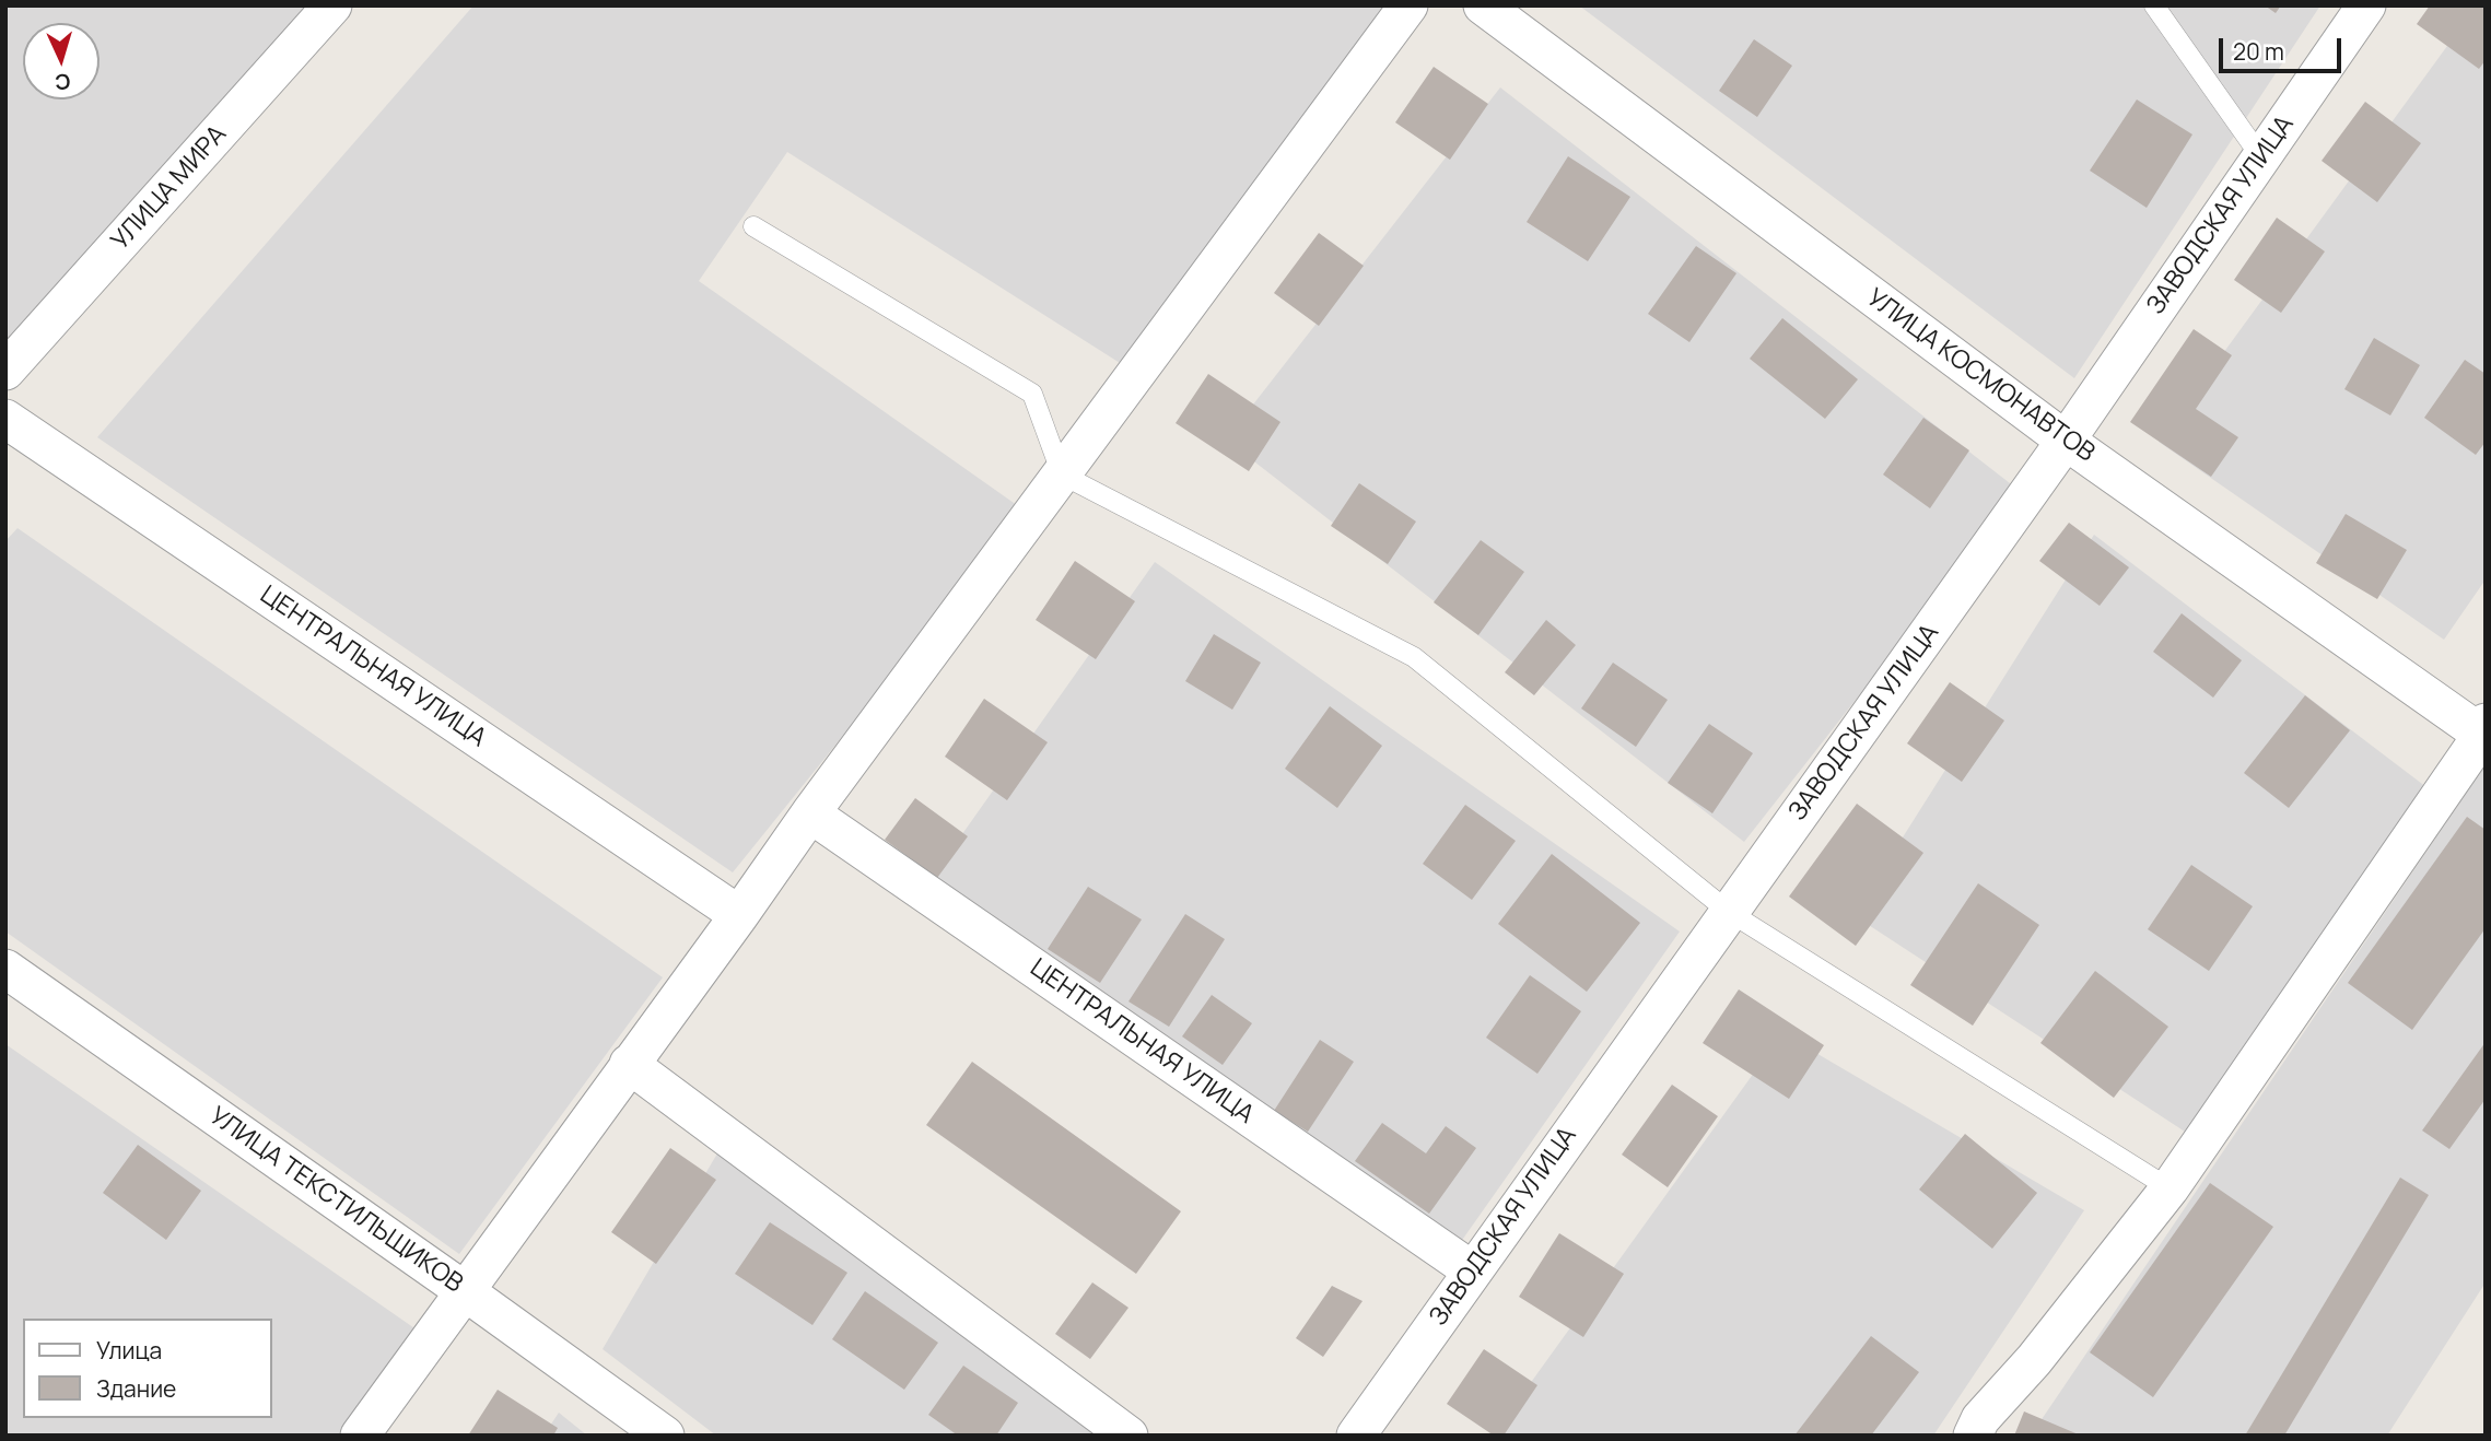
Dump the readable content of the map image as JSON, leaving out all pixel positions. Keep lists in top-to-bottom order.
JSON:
{
  "streets": {
    "street": [
      "УЛИЦА МИРА",
      "ЗАВОДСКАЯ УЛИЦА",
      "УЛИЦА КОСМОНАВТОВ",
      "ЦЕНТРАЛЬНАЯ УЛИЦА",
      "УЛИЦА ТЕКСТИЛЬЩИКОВ"
    ]
  },
  "crossings": [
    ["ЗАВОДСКАЯ УЛИЦА", "УЛИЦА КОСМОНАВТОВ"],
    ["ЗАВОДСКАЯ УЛИЦА", "ЦЕНТРАЛЬНАЯ УЛИЦА"]
  ],
  "legend": ["Улица", "Здание"],
  "scale_bar": "20 m",
  "north": "bottom"
}
